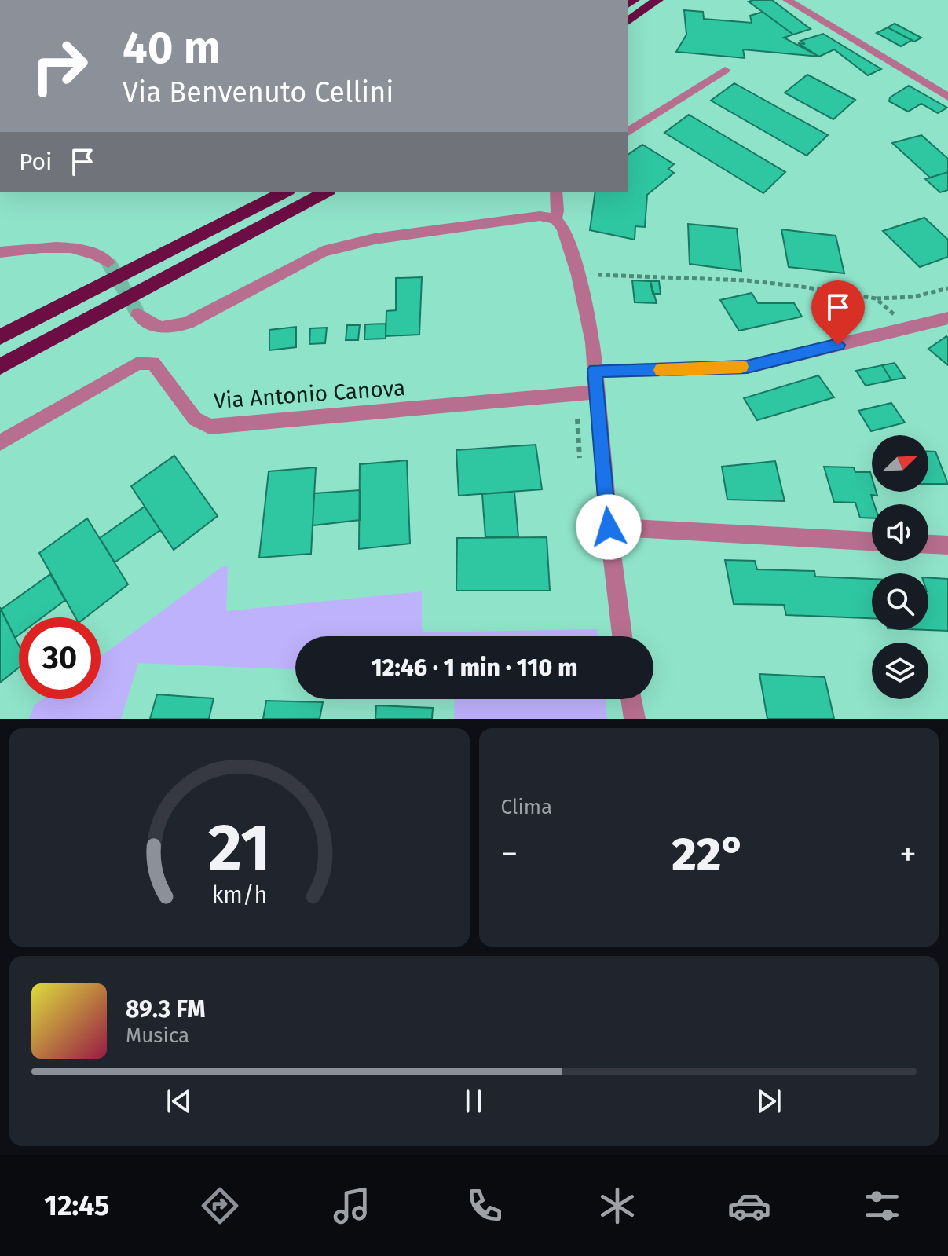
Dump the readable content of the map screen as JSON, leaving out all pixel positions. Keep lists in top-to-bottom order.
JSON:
{
  "streets": {
    "street": ["Via Antonio Canova"]
  },
  "north": "top right",
  "page": {
    "turn": ["40 m", "Via Benvenuto Cellini"],
    "then": "Poi",
    "limit": "30",
    "trip": "12:46 · 1 min · 110 m",
    "tile": "Clima",
    "heat": ["−", "22°", "+"],
    "song": ["89.3 FM", "Musica"],
    "tabs": "12:45",
    "gauge": ["21", "km/h"]
  }
}
